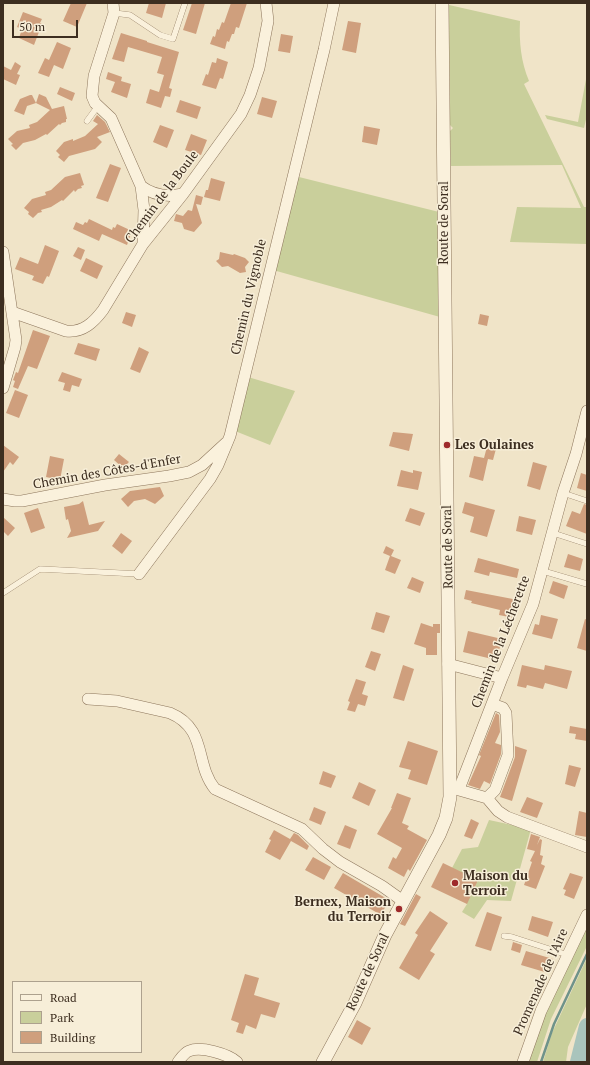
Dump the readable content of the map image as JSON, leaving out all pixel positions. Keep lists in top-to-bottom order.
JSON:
{
  "streets": {
    "street": [
      "Chemin de la Boule",
      "Route de Soral",
      "Chemin du Vignoble",
      "Chemin des Côtes-d'Enfer",
      "Chemin de la Lécherette",
      "Promenade de l'Aire"
    ]
  },
  "crossings": [
    ["Route de Soral", "Chemin de la Lécherette"],
    ["Chemin du Vignoble", "Chemin des Côtes-d'Enfer"]
  ],
  "places": ["Les Oulaines", "Maison du Terroir", "Bernex, Maison du Terroir"],
  "legend": ["Road", "Park", "Building"],
  "scale_bar": "50 m"
}
